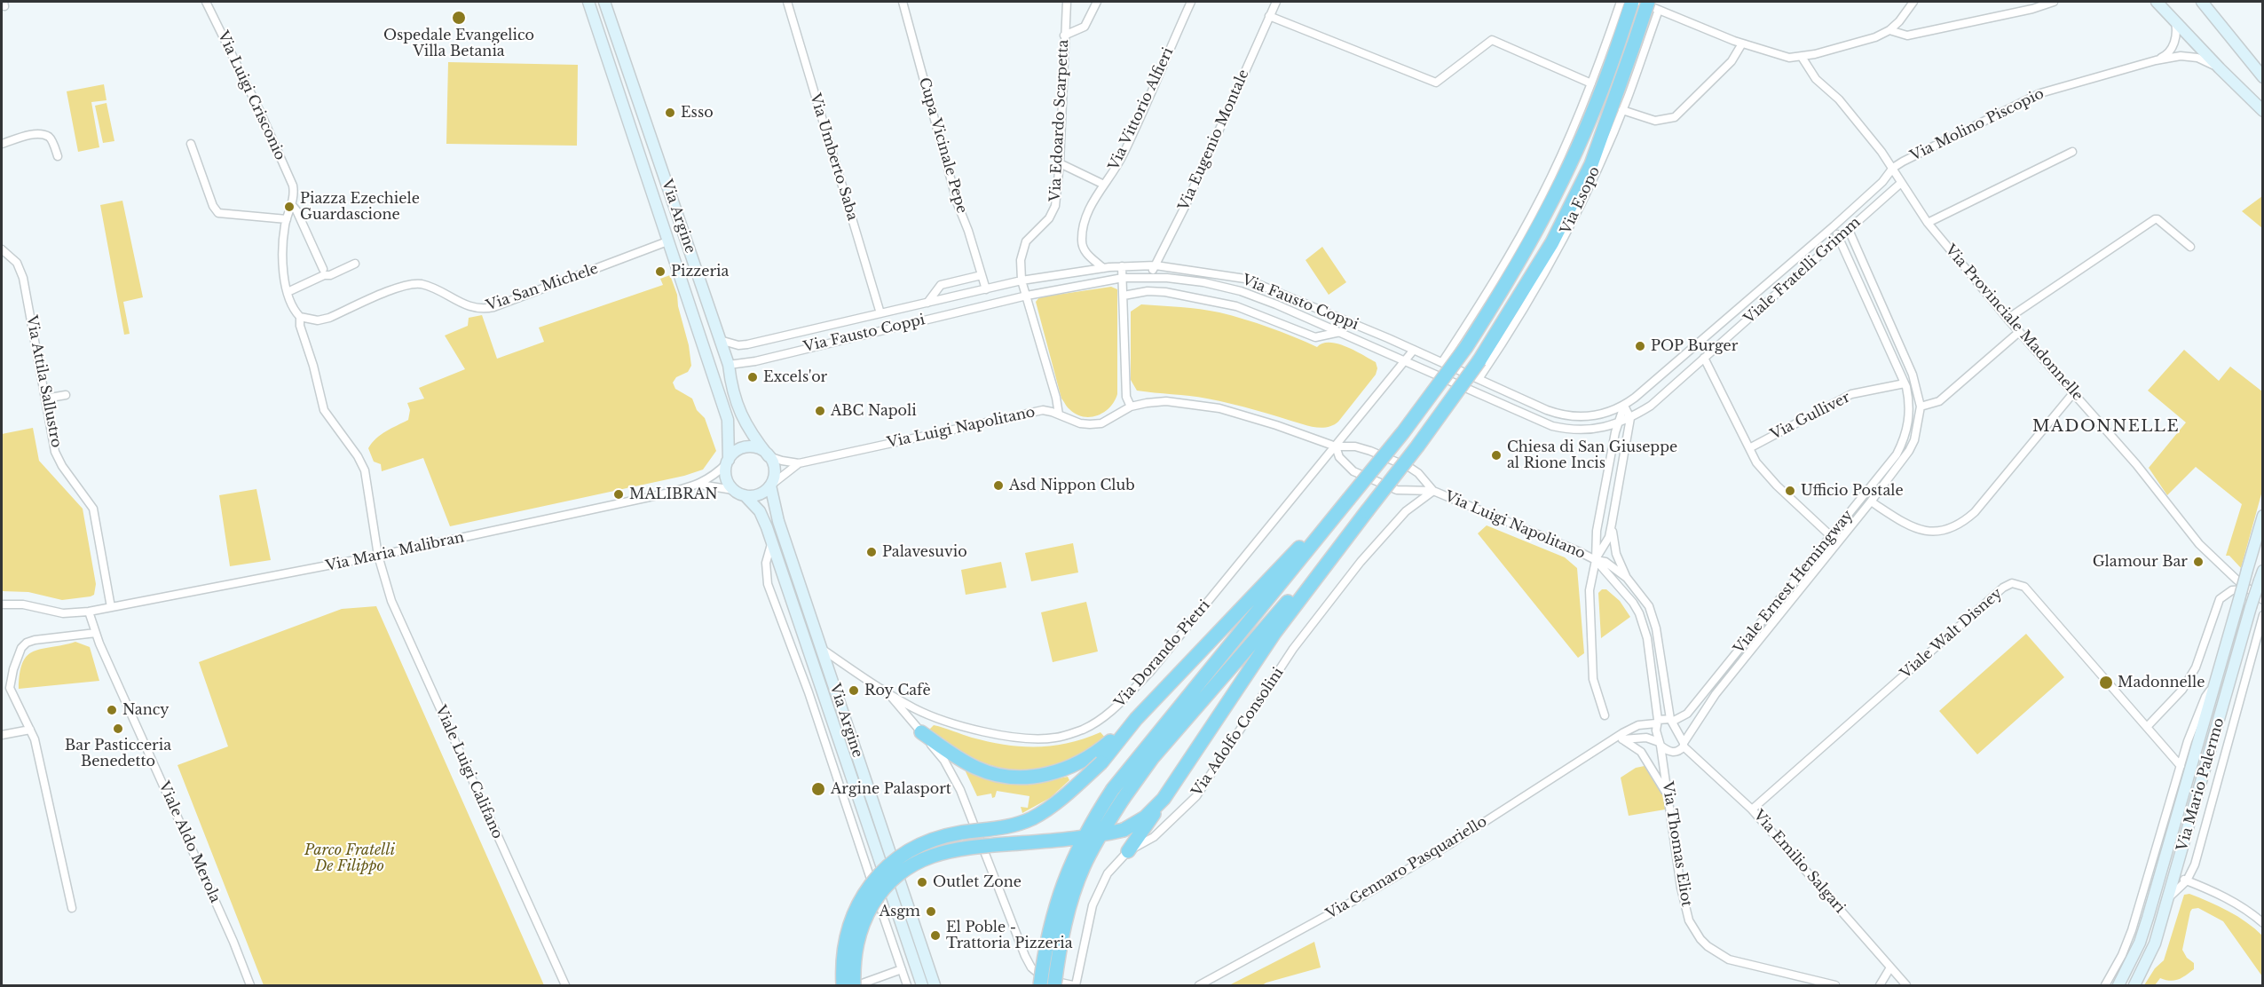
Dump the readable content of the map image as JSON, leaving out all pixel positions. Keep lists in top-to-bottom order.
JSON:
{
  "streets": {
    "street": [
      "Via Luigi Crisconio",
      "Via Vittorio Alfieri",
      "Via Edoardo Scarpetta",
      "Via Molino Piscopio",
      "Via Eugenio Montale",
      "Cupa Vicinale Pepe",
      "Via Umberto Saba",
      "Via Esopo",
      "Via Argine",
      "Viale Fratelli Grimm",
      "Via San Michele",
      "Via Fausto Coppi",
      "Via Provinciale Madonnelle",
      "Via Attila Sallustro",
      "Via Gulliver",
      "Via Luigi Napolitano",
      "Via Maria Malibran",
      "Viale Ernest Hemingway",
      "Viale Walt Disney",
      "Via Dorando Pietri",
      "Via Adolfo Consolini",
      "Viale Luigi Califano",
      "Via Mario Palermo",
      "Viale Aldo Merola",
      "Via Thomas Eliot",
      "Via Emilio Salgari",
      "Via Gennaro Pasquariello"
    ]
  },
  "crossings": [
    ["Via Vittorio Alfieri", "Via Fausto Coppi"],
    ["Via Edoardo Scarpetta", "Via Fausto Coppi"],
    ["Via Edoardo Scarpetta", "Via Luigi Napolitano"],
    ["Via Molino Piscopio", "Viale Fratelli Grimm"],
    ["Via Molino Piscopio", "Via Provinciale Madonnelle"],
    ["Via Eugenio Montale", "Via Fausto Coppi"],
    ["Cupa Vicinale Pepe", "Via Fausto Coppi"],
    ["Via Umberto Saba", "Via Fausto Coppi"],
    ["Via Esopo", "Via Fausto Coppi"],
    ["Via Argine", "Via San Michele"],
    ["Via Argine", "Via Fausto Coppi"],
    ["Via Argine", "Via Luigi Napolitano"],
    ["Via Argine", "Via Maria Malibran"],
    ["Via Argine", "Via Dorando Pietri"],
    ["Viale Fratelli Grimm", "Via Fausto Coppi"],
    ["Viale Fratelli Grimm", "Via Provinciale Madonnelle"],
    ["Viale Fratelli Grimm", "Viale Ernest Hemingway"],
    ["Via San Michele", "Viale Luigi Califano"],
    ["Via Fausto Coppi", "Via Dorando Pietri"],
    ["Via Attila Sallustro", "Via Maria Malibran"],
    ["Via Gulliver", "Viale Ernest Hemingway"],
    ["Via Luigi Napolitano", "Via Maria Malibran"],
    ["Via Luigi Napolitano", "Via Dorando Pietri"],
    ["Via Luigi Napolitano", "Via Adolfo Consolini"],
    ["Via Maria Malibran", "Viale Luigi Califano"],
    ["Via Maria Malibran", "Viale Aldo Merola"],
    ["Viale Ernest Hemingway", "Via Emilio Salgari"],
    ["Viale Walt Disney", "Via Mario Palermo"],
    ["Viale Walt Disney", "Via Emilio Salgari"]
  ],
  "districts": ["MADONNELLE"],
  "parks": ["Parco Fratelli De Filippo"],
  "places": [
    "Ospedale Evangelico Villa Betania",
    "Esso",
    "Piazza Ezechiele Guardascione",
    "Pizzeria",
    "POP Burger",
    "Excels'or",
    "ABC Napoli",
    "Chiesa di San Giuseppe al Rione Incis",
    "Asd Nippon Club",
    "Ufficio Postale",
    "MALIBRAN",
    "Palavesuvio",
    "Glamour Bar",
    "Madonnelle",
    "Roy Cafè",
    "Nancy",
    "Bar Pasticceria Benedetto",
    "Argine Palasport",
    "Outlet Zone",
    "Asgm",
    "El Poble - Trattoria Pizzeria"
  ]
}
